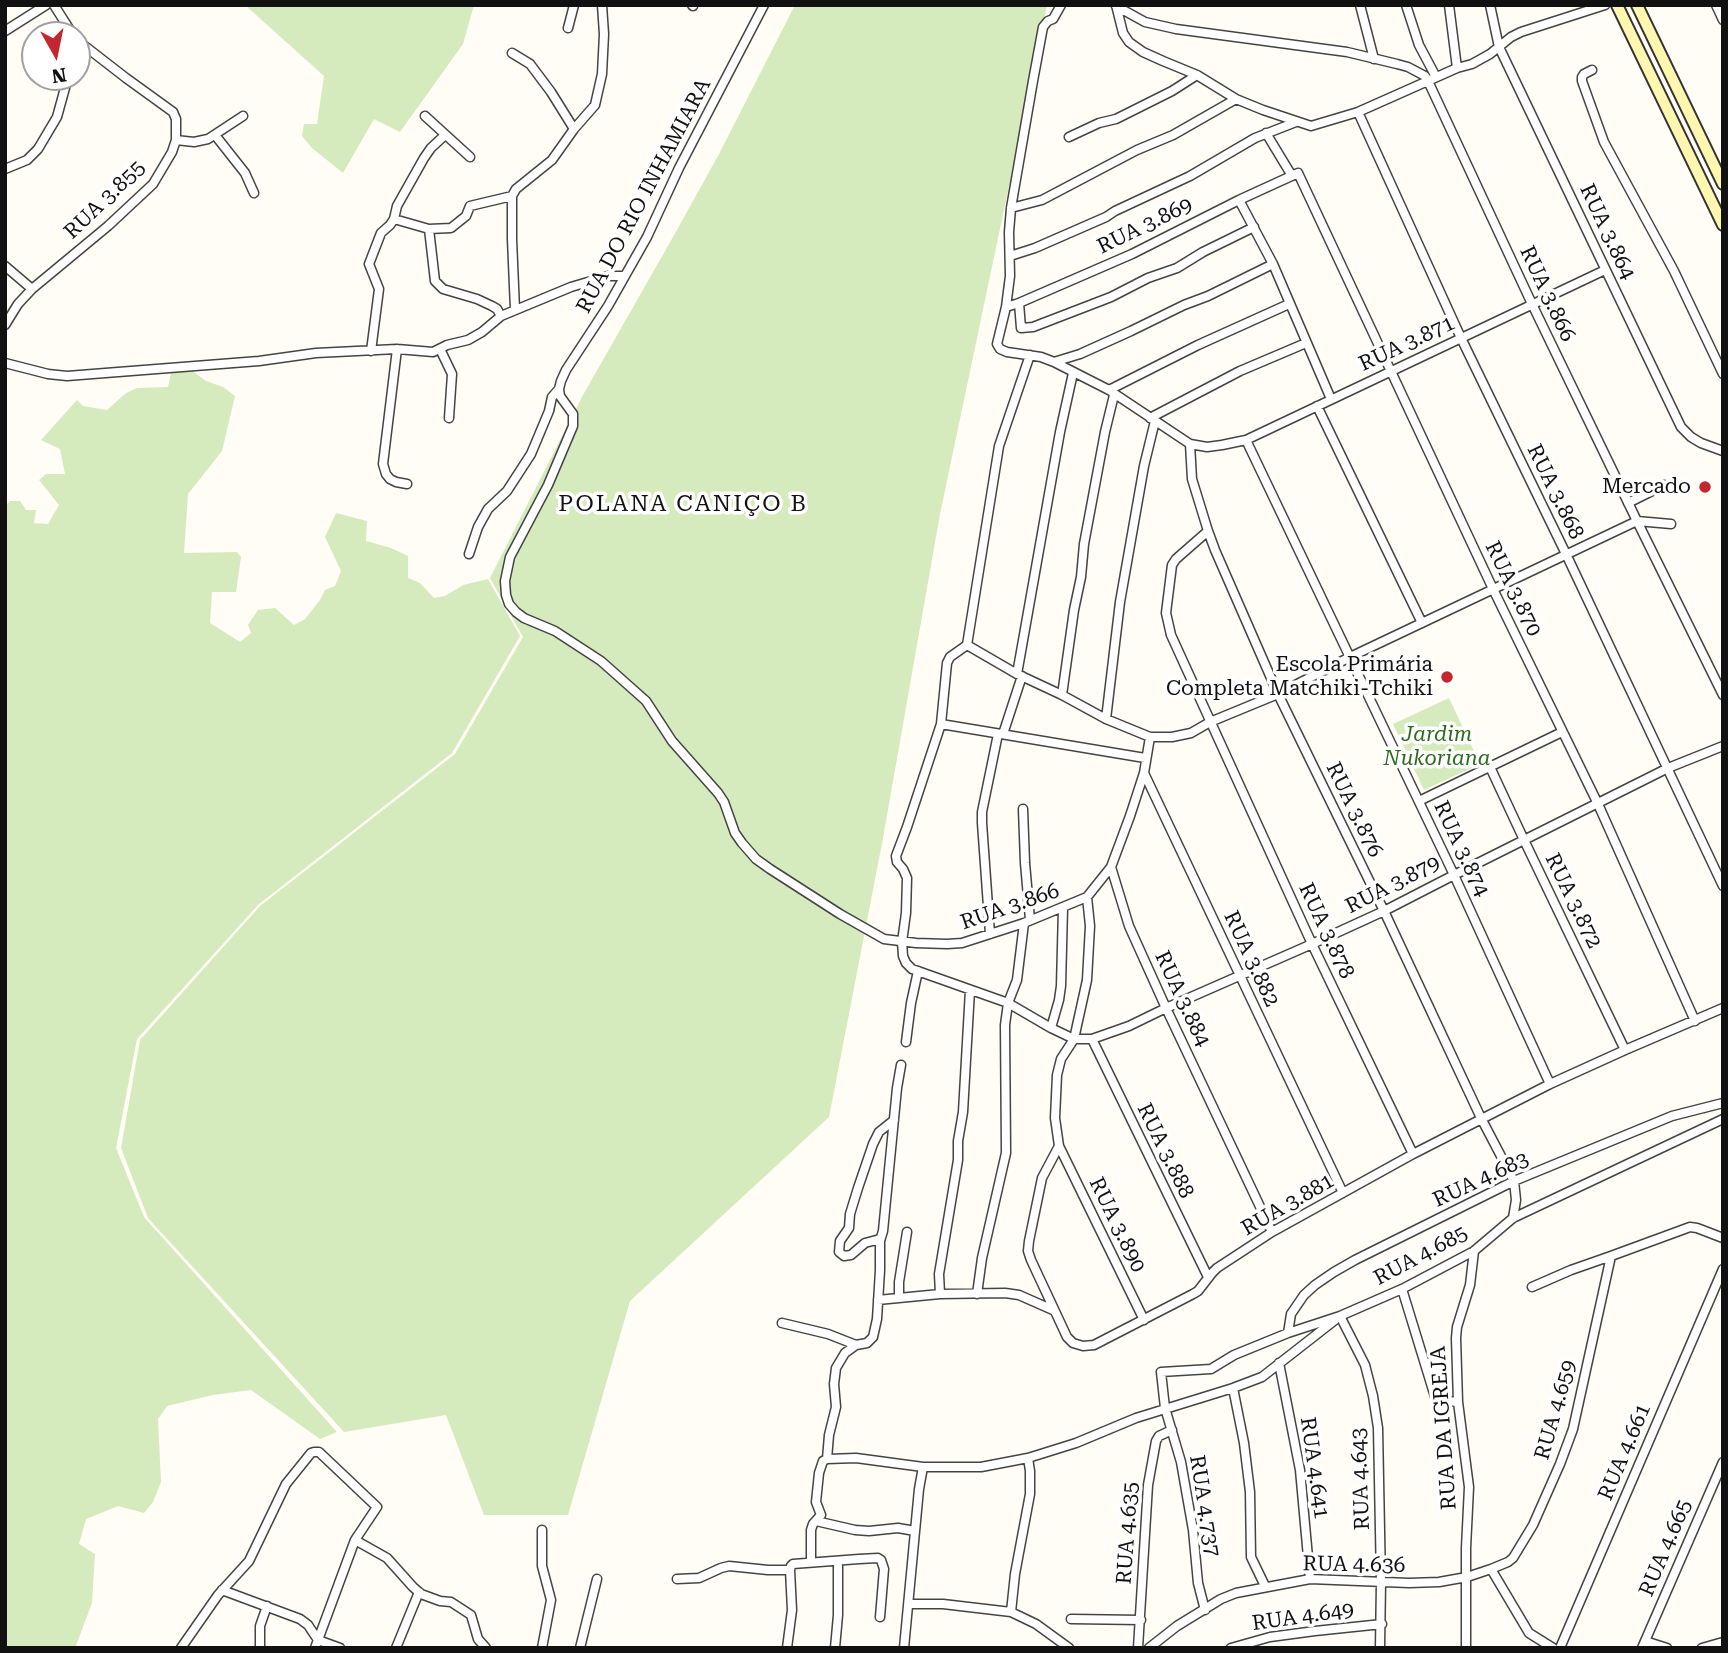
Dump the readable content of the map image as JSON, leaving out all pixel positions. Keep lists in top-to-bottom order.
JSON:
{
  "streets": {
    "street": [
      "RUA DO RIO INHAMIARA",
      "RUA 3.855",
      "RUA 3.869",
      "RUA 3.864",
      "RUA 3.866",
      "RUA 3.871",
      "RUA 3.868",
      "RUA 3.870",
      "RUA 3.876",
      "RUA 3.874",
      "RUA 3.879",
      "RUA 3.872",
      "RUA 3.878",
      "RUA 3.882",
      "RUA 3.884",
      "RUA 3.888",
      "RUA 4.683",
      "RUA 3.881",
      "RUA 3.890",
      "RUA 4.685",
      "RUA 4.659",
      "RUA DA IGREJA",
      "RUA 4.661",
      "RUA 4.641",
      "RUA 4.643",
      "RUA 4.737",
      "RUA 4.635",
      "RUA 4.665",
      "RUA 4.636",
      "RUA 4.649"
    ]
  },
  "crossings": [
    ["RUA 3.869", "RUA 3.870"],
    ["RUA 3.864", "RUA 3.871"],
    ["RUA 3.866", "RUA 3.871"],
    ["RUA 3.871", "RUA 3.868"],
    ["RUA 3.871", "RUA 3.870"],
    ["RUA 3.871", "RUA 3.876"],
    ["RUA 3.871", "RUA 3.874"],
    ["RUA 3.868", "RUA 3.879"],
    ["RUA 3.870", "RUA 3.879"],
    ["RUA 3.870", "RUA 3.881"],
    ["RUA 3.876", "RUA 3.879"],
    ["RUA 3.876", "RUA 3.878"],
    ["RUA 3.876", "RUA 4.683"],
    ["RUA 3.876", "RUA 3.881"],
    ["RUA 3.874", "RUA 3.879"],
    ["RUA 3.874", "RUA 3.881"],
    ["RUA 3.879", "RUA 3.872"],
    ["RUA 3.879", "RUA 3.878"],
    ["RUA 3.879", "RUA 3.882"],
    ["RUA 3.879", "RUA 3.884"],
    ["RUA 3.879", "RUA 3.888"],
    ["RUA 3.872", "RUA 3.881"],
    ["RUA 3.878", "RUA 3.881"],
    ["RUA 3.882", "RUA 3.881"],
    ["RUA 3.884", "RUA 3.881"],
    ["RUA 3.888", "RUA 3.881"],
    ["RUA 4.683", "RUA 4.685"],
    ["RUA 3.881", "RUA 3.890"],
    ["RUA 4.685", "RUA DA IGREJA"],
    ["RUA 4.685", "RUA 4.643"],
    ["RUA 4.685", "RUA 4.737"],
    ["RUA 4.659", "RUA 4.636"],
    ["RUA DA IGREJA", "RUA 4.636"],
    ["RUA 4.641", "RUA 4.636"],
    ["RUA 4.643", "RUA 4.636"],
    ["RUA 4.643", "RUA 4.649"],
    ["RUA 4.737", "RUA 4.635"],
    ["RUA 4.737", "RUA 4.636"]
  ],
  "districts": ["POLANA CANIÇO B"],
  "parks": ["Jardim Nukoriana"],
  "places": ["Mercado", "Escola Primária Completa Matchiki-Tchiki"],
  "north": "bottom"
}
